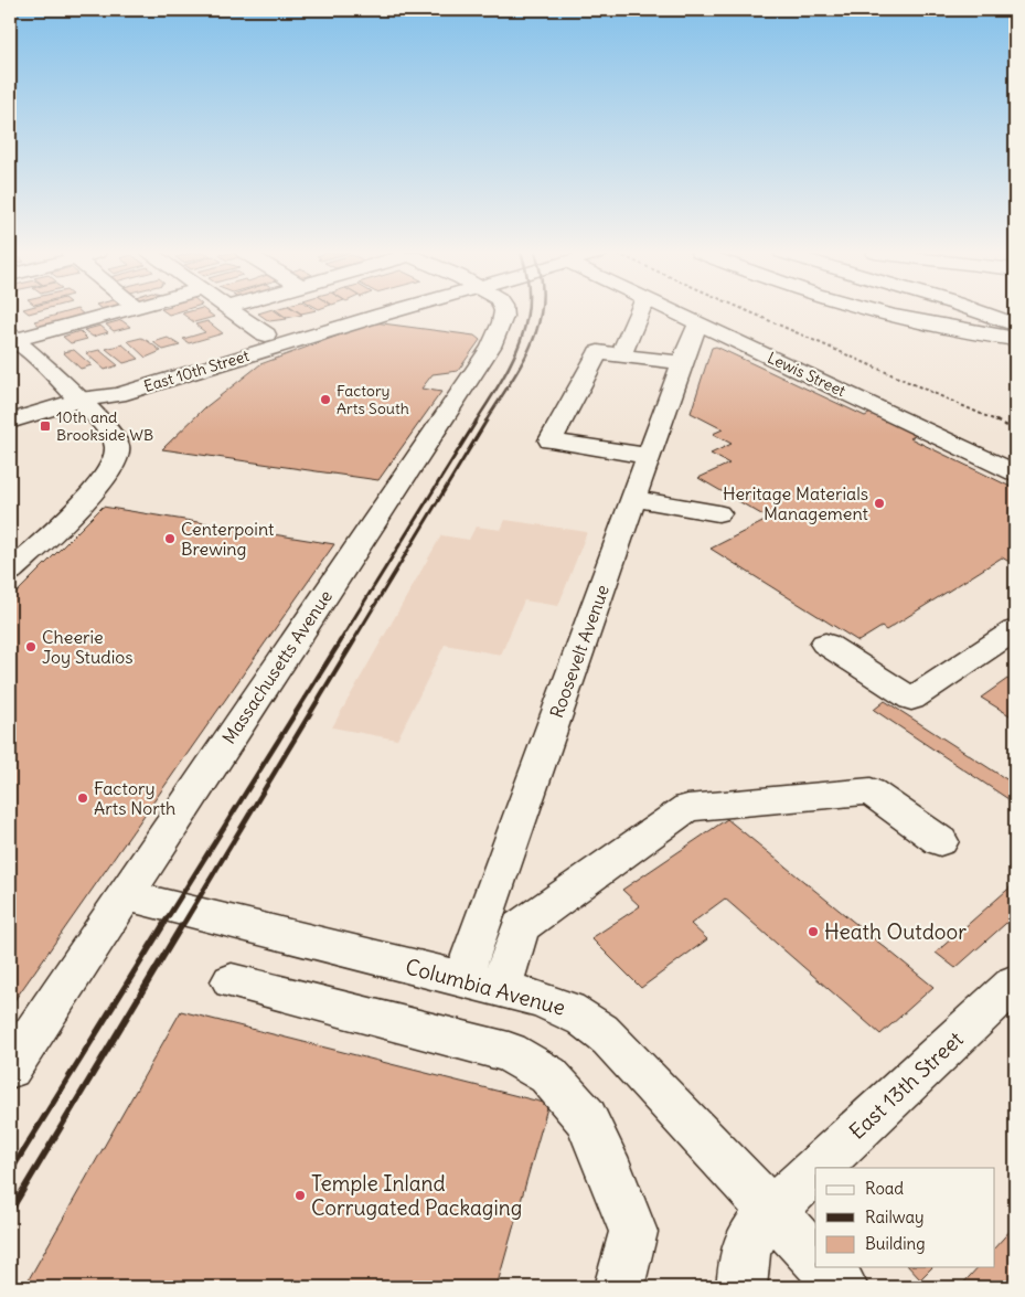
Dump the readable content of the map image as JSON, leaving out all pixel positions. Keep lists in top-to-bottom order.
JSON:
{
  "streets": {
    "main road": [
      "East 10th Street",
      "Lewis Street",
      "Roosevelt Avenue",
      "Massachusetts Avenue",
      "Columbia Avenue",
      "East 13th Street"
    ]
  },
  "crossings": [
    ["Lewis Street", "Roosevelt Avenue"],
    ["Roosevelt Avenue", "Columbia Avenue"],
    ["Massachusetts Avenue", "Columbia Avenue"],
    ["Columbia Avenue", "East 13th Street"]
  ],
  "places": {
    "other": [
      "Factory Arts South",
      "Heritage Materials Management",
      "Centerpoint Brewing",
      "Cheerie Joy Studios",
      "Factory Arts North",
      "Heath Outdoor",
      "Temple Inland Corrugated Packaging"
    ],
    "transit": ["10th and Brookside WB"]
  },
  "legend": ["Road", "Railway", "Building"]
}
